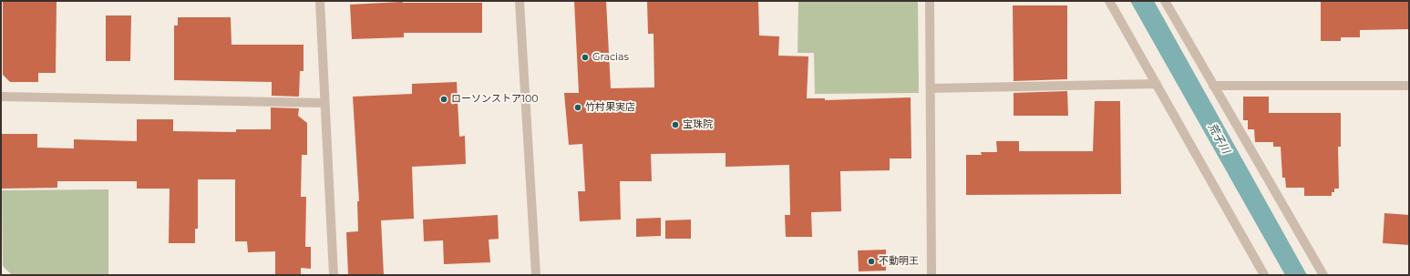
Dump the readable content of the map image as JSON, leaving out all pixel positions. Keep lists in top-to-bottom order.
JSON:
{
  "water": ["荒子川"],
  "places": [
    "Gracias",
    "ローソンストア100",
    "竹村果実店",
    "宝珠院",
    "不動明王"
  ]
}
